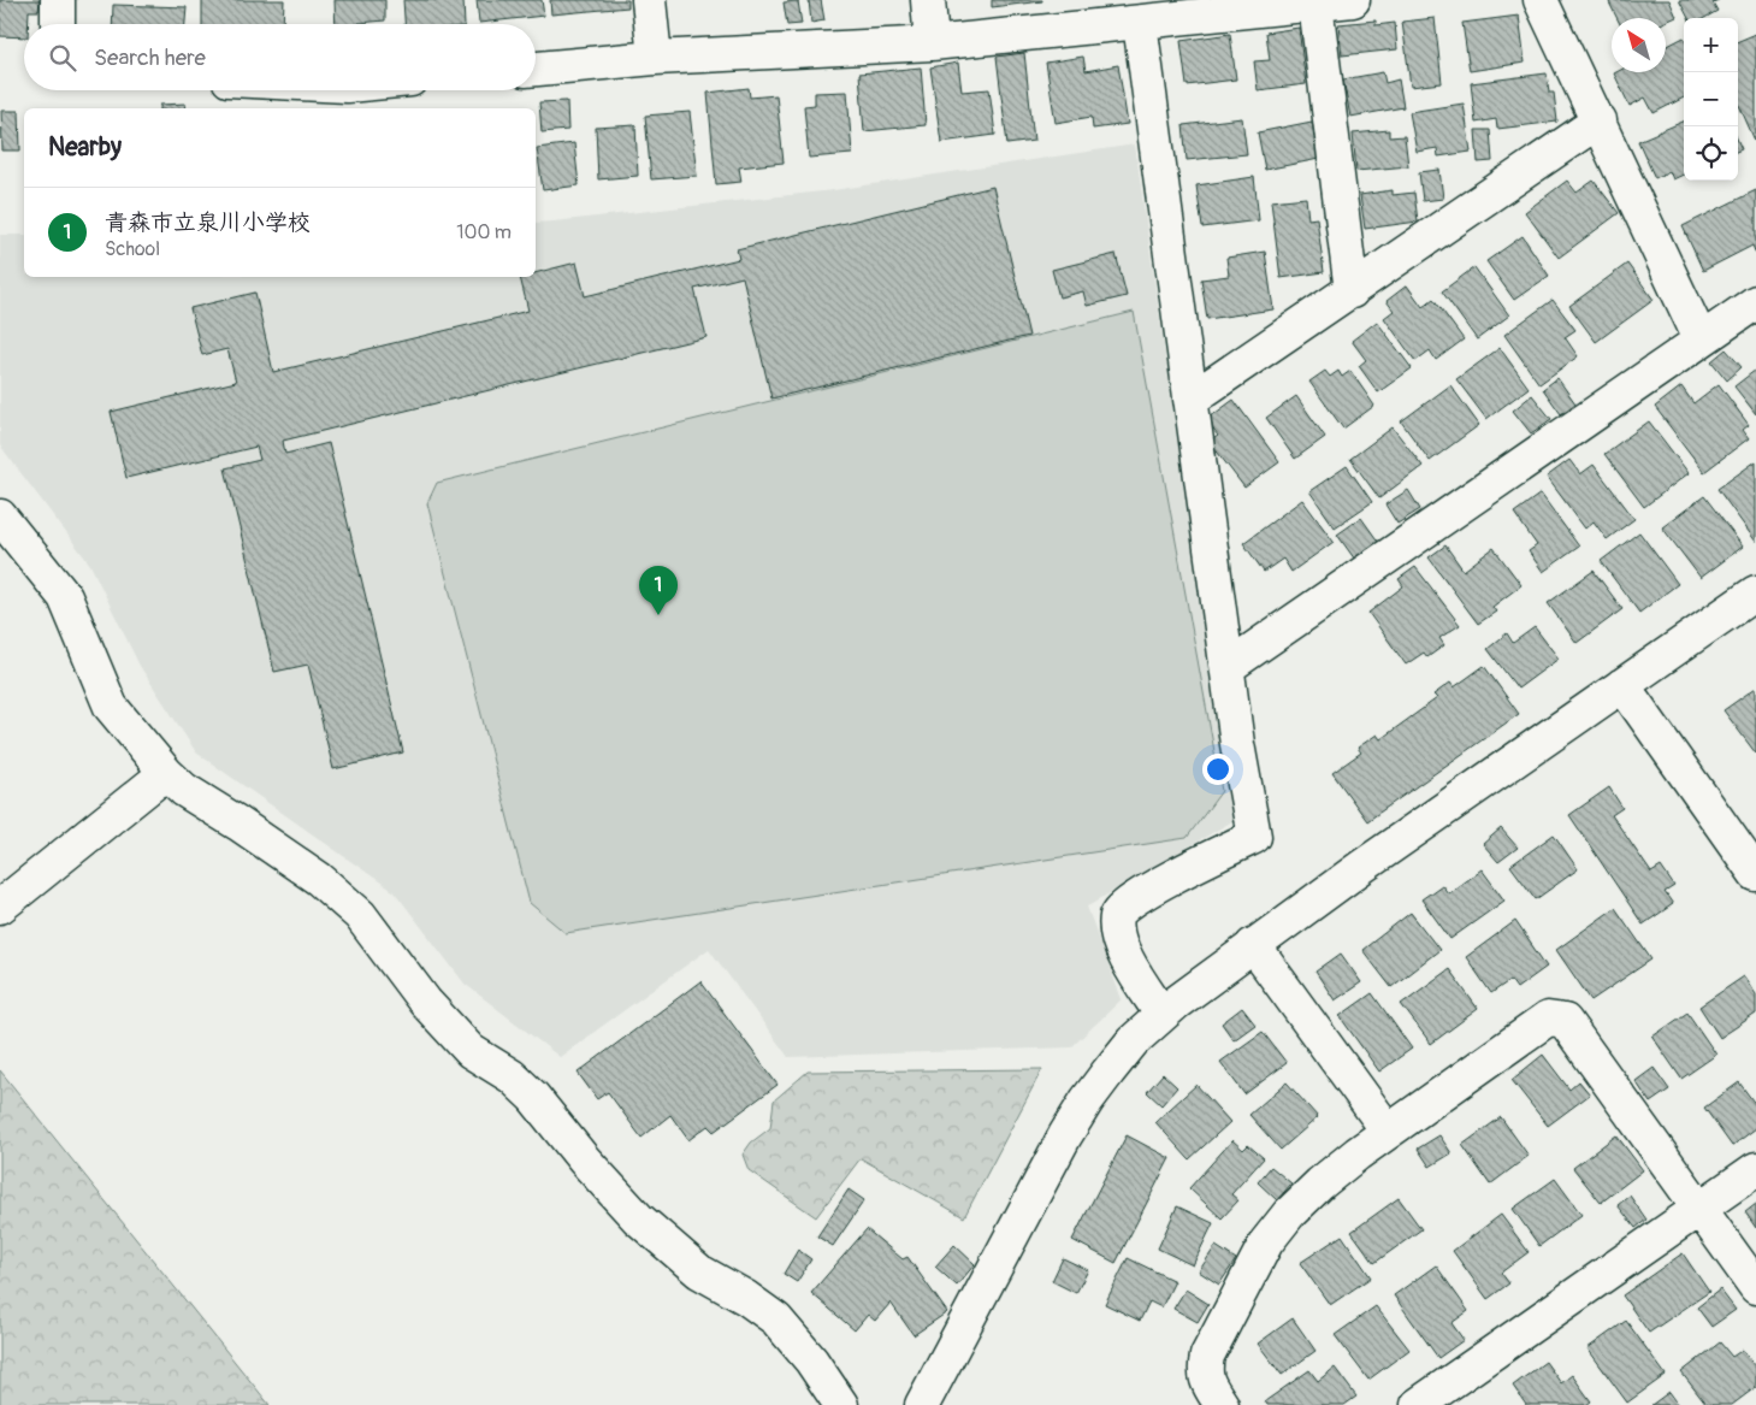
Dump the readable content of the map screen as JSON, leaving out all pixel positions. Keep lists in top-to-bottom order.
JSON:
{
  "north": "top left",
  "page": {
    "map_buttons": ["+", "−"],
    "search": "Search here",
    "heading": "Nearby",
    "list": [
      {
        "mark": "1",
        "name": "青森市立泉川小学校",
        "note": "School",
        "value": "100 m"
      }
    ],
    "pins": "1"
  }
}
